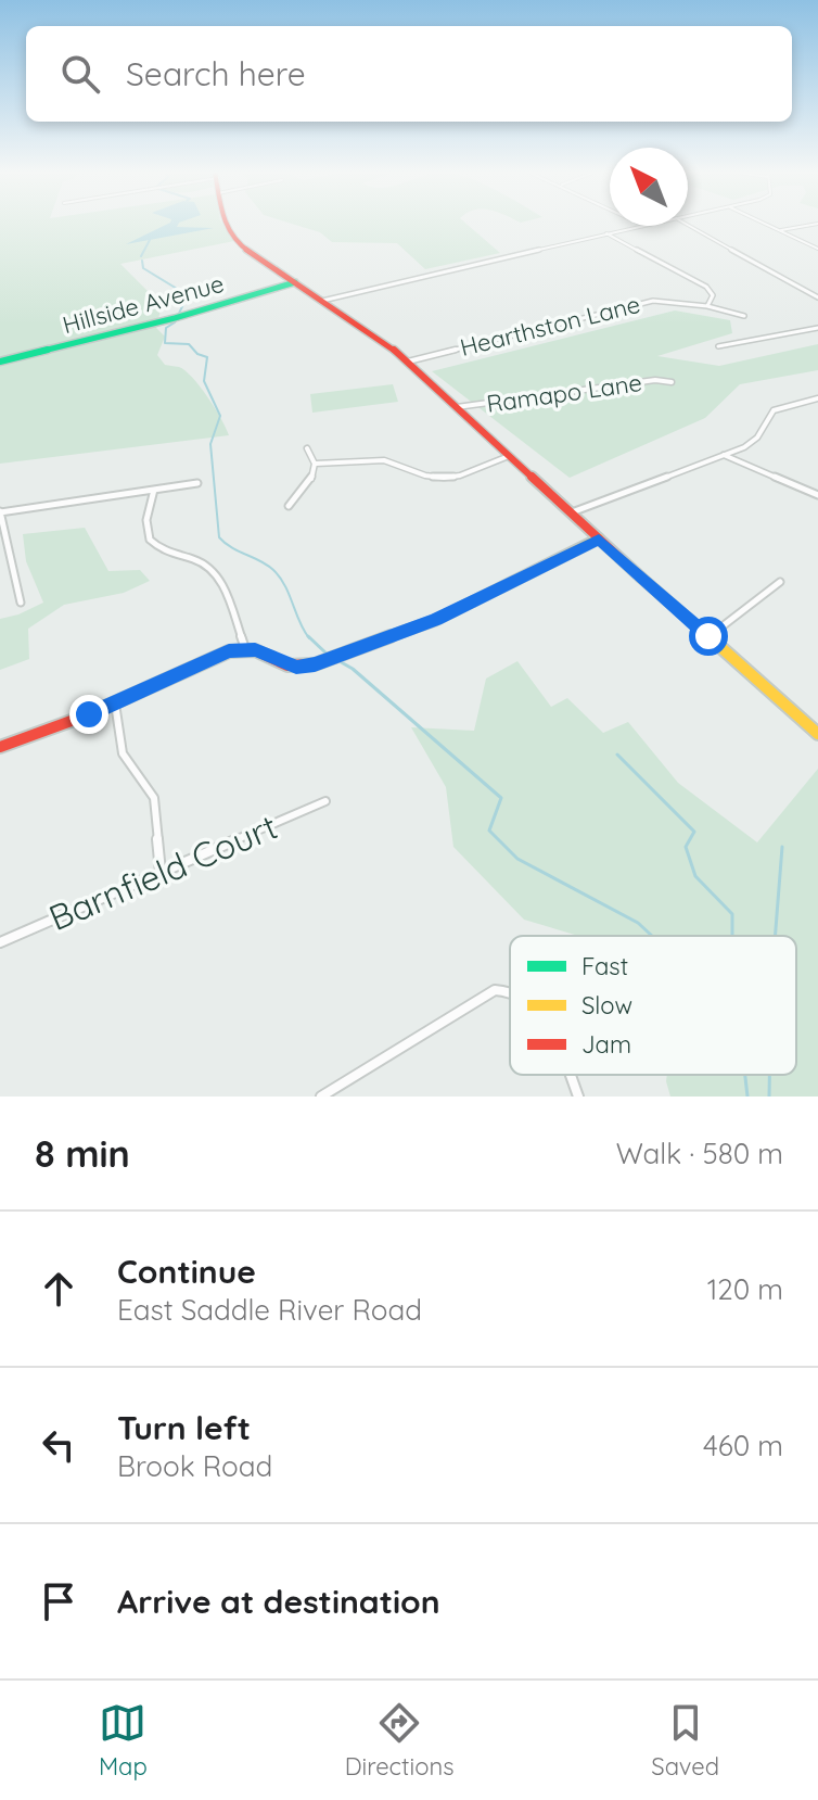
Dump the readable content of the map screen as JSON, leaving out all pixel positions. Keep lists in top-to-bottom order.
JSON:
{
  "streets": {
    "main road": ["Hillside Avenue"],
    "street": ["Hearthston Lane", "Ramapo Lane", "Barnfield Court"]
  },
  "legend": ["Fast", "Slow", "Jam"],
  "north": "top left",
  "page": {
    "search": "Search here",
    "heading": ["8 min", "Walk · 580 m"],
    "list": [
      ["Continue", "East Saddle River Road", "120 m"],
      ["Turn left", "Brook Road", "460 m"],
      "Arrive at destination"
    ],
    "nav": ["Map", "Directions", "Saved"]
  }
}
